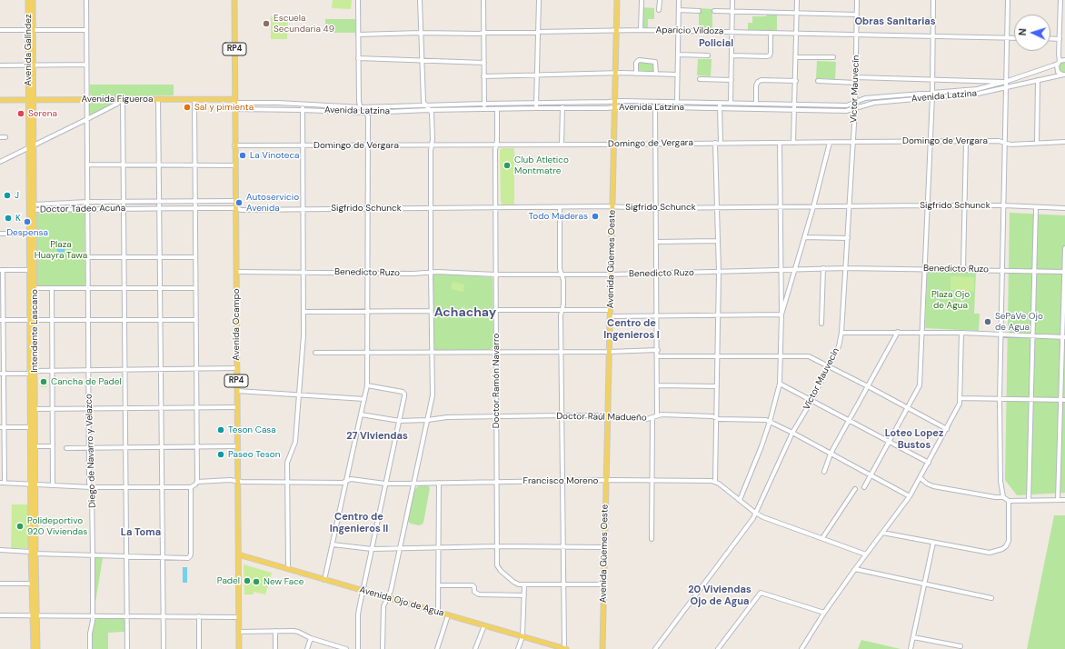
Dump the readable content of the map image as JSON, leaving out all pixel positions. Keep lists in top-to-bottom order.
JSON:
{
  "streets": {
    "main road": [
      "RP4",
      "Avenida Galíndez",
      "Avenida Figueroa",
      "Avenida Güemes Oeste",
      "Avenida Ocampo",
      "Intendente Lascano",
      "Avenida Ojo de Agua"
    ],
    "street": [
      "Aparicio Vildoza",
      "Víctor Mauvecín",
      "Avenida Latzina",
      "Domingo de Vergara",
      "Sigfrido Schunck",
      "Doctor Tadeo Acuña",
      "Benedicto Ruzo",
      "Doctor Ramón Navarro",
      "Doctor Raúl Madueño",
      "Diego de Navarro y Velazco",
      "Francisco Moreno"
    ]
  },
  "crossings": [
    ["Aparicio Vildoza", "Víctor Mauvecín"],
    ["Aparicio Vildoza", "Avenida Güemes Oeste"],
    ["Avenida Galíndez", "Avenida Figueroa"],
    ["Avenida Galíndez", "Intendente Lascano"],
    ["Víctor Mauvecín", "Avenida Latzina"],
    ["Víctor Mauvecín", "Domingo de Vergara"],
    ["Víctor Mauvecín", "Sigfrido Schunck"],
    ["Víctor Mauvecín", "Benedicto Ruzo"],
    ["Víctor Mauvecín", "Doctor Raúl Madueño"],
    ["Avenida Latzina", "Avenida Figueroa"],
    ["Avenida Latzina", "Avenida Güemes Oeste"],
    ["Avenida Latzina", "Avenida Ocampo"],
    ["Avenida Latzina", "Doctor Ramón Navarro"],
    ["Avenida Figueroa", "Avenida Ocampo"],
    ["Avenida Figueroa", "Intendente Lascano"],
    ["Avenida Figueroa", "Diego de Navarro y Velazco"],
    ["Domingo de Vergara", "Avenida Güemes Oeste"],
    ["Domingo de Vergara", "Avenida Ocampo"],
    ["Domingo de Vergara", "Doctor Ramón Navarro"],
    ["Sigfrido Schunck", "Doctor Tadeo Acuña"],
    ["Sigfrido Schunck", "Avenida Güemes Oeste"],
    ["Sigfrido Schunck", "Avenida Ocampo"],
    ["Sigfrido Schunck", "Doctor Ramón Navarro"],
    ["Doctor Tadeo Acuña", "Avenida Ocampo"],
    ["Doctor Tadeo Acuña", "Intendente Lascano"],
    ["Doctor Tadeo Acuña", "Diego de Navarro y Velazco"],
    ["Avenida Güemes Oeste", "Benedicto Ruzo"],
    ["Avenida Güemes Oeste", "Doctor Raúl Madueño"],
    ["Avenida Güemes Oeste", "Francisco Moreno"],
    ["Benedicto Ruzo", "Avenida Ocampo"],
    ["Benedicto Ruzo", "Doctor Ramón Navarro"],
    ["Avenida Ocampo", "Francisco Moreno"],
    ["Avenida Ocampo", "Avenida Ojo de Agua"],
    ["Doctor Ramón Navarro", "Doctor Raúl Madueño"],
    ["Doctor Ramón Navarro", "Francisco Moreno"]
  ],
  "districts": [
    "Obras Sanitarias",
    "Policial",
    "Achachay",
    "Centro de Ingenieros I",
    "Loteo Lopez Bustos",
    "27 Viviendas",
    "Centro de Ingenieros II",
    "La Toma",
    "20 Viviendas Ojo de Agua"
  ],
  "parks": ["Plaza Huayra Tawa", "Plaza Ojo de Agua"],
  "places": [
    "Escuela Secundaria 49",
    "Sal y pimienta",
    "Serena",
    "La Vinoteca",
    "Club Atletico Montmatre",
    "J",
    "Autoservicio Avenida",
    "Todo Maderas",
    "K",
    "Despensa",
    "SePaVe Ojo de Agua",
    "Cancha de Padel",
    "Teson Casa",
    "Paseo Teson",
    "Polideportivo 920 Viviendas",
    "Padel",
    "New Face"
  ],
  "north": "left"
}
